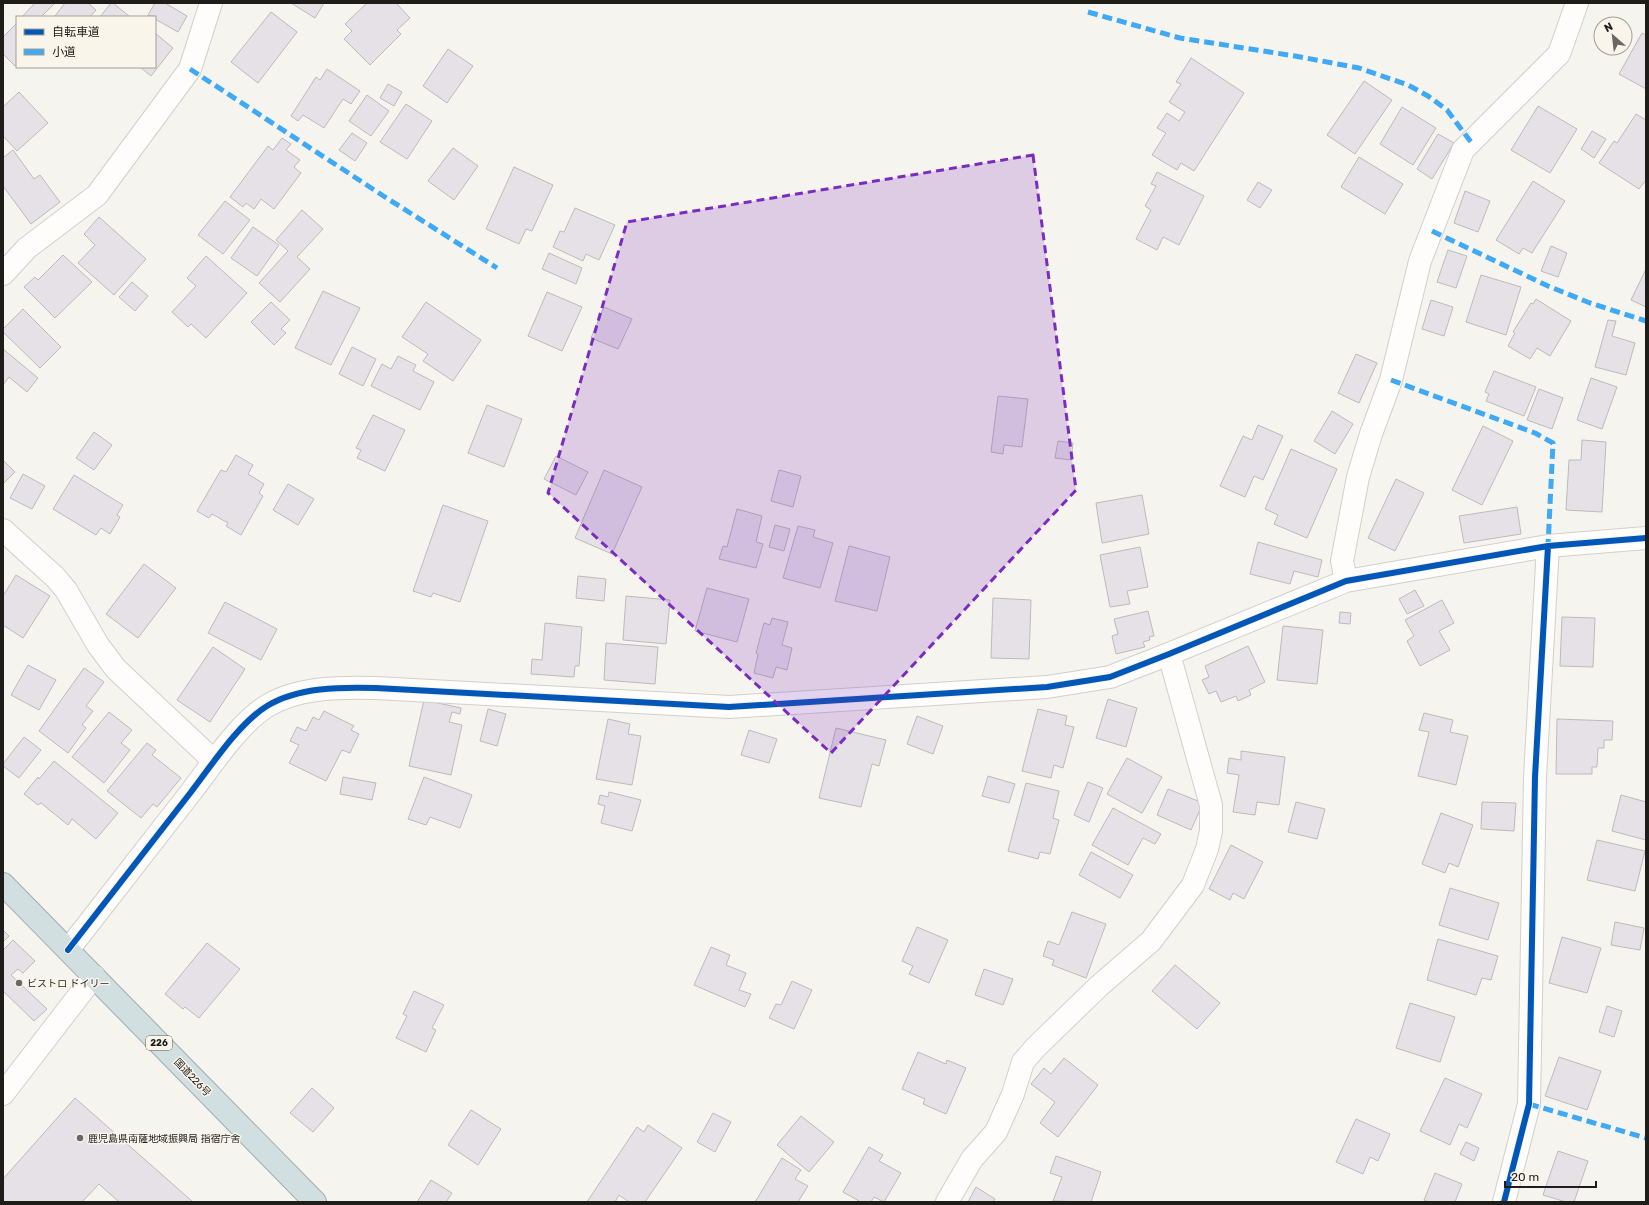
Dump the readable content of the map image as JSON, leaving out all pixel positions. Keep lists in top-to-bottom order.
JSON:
{
  "streets": {
    "highway": ["226", "国道226号"]
  },
  "places": ["ビストロ ドイリー", "鹿児島県南薩地域振興局 指宿庁舍"],
  "legend": ["自転車道", "小道"],
  "scale_bar": "20 m",
  "north": "top left"
}
